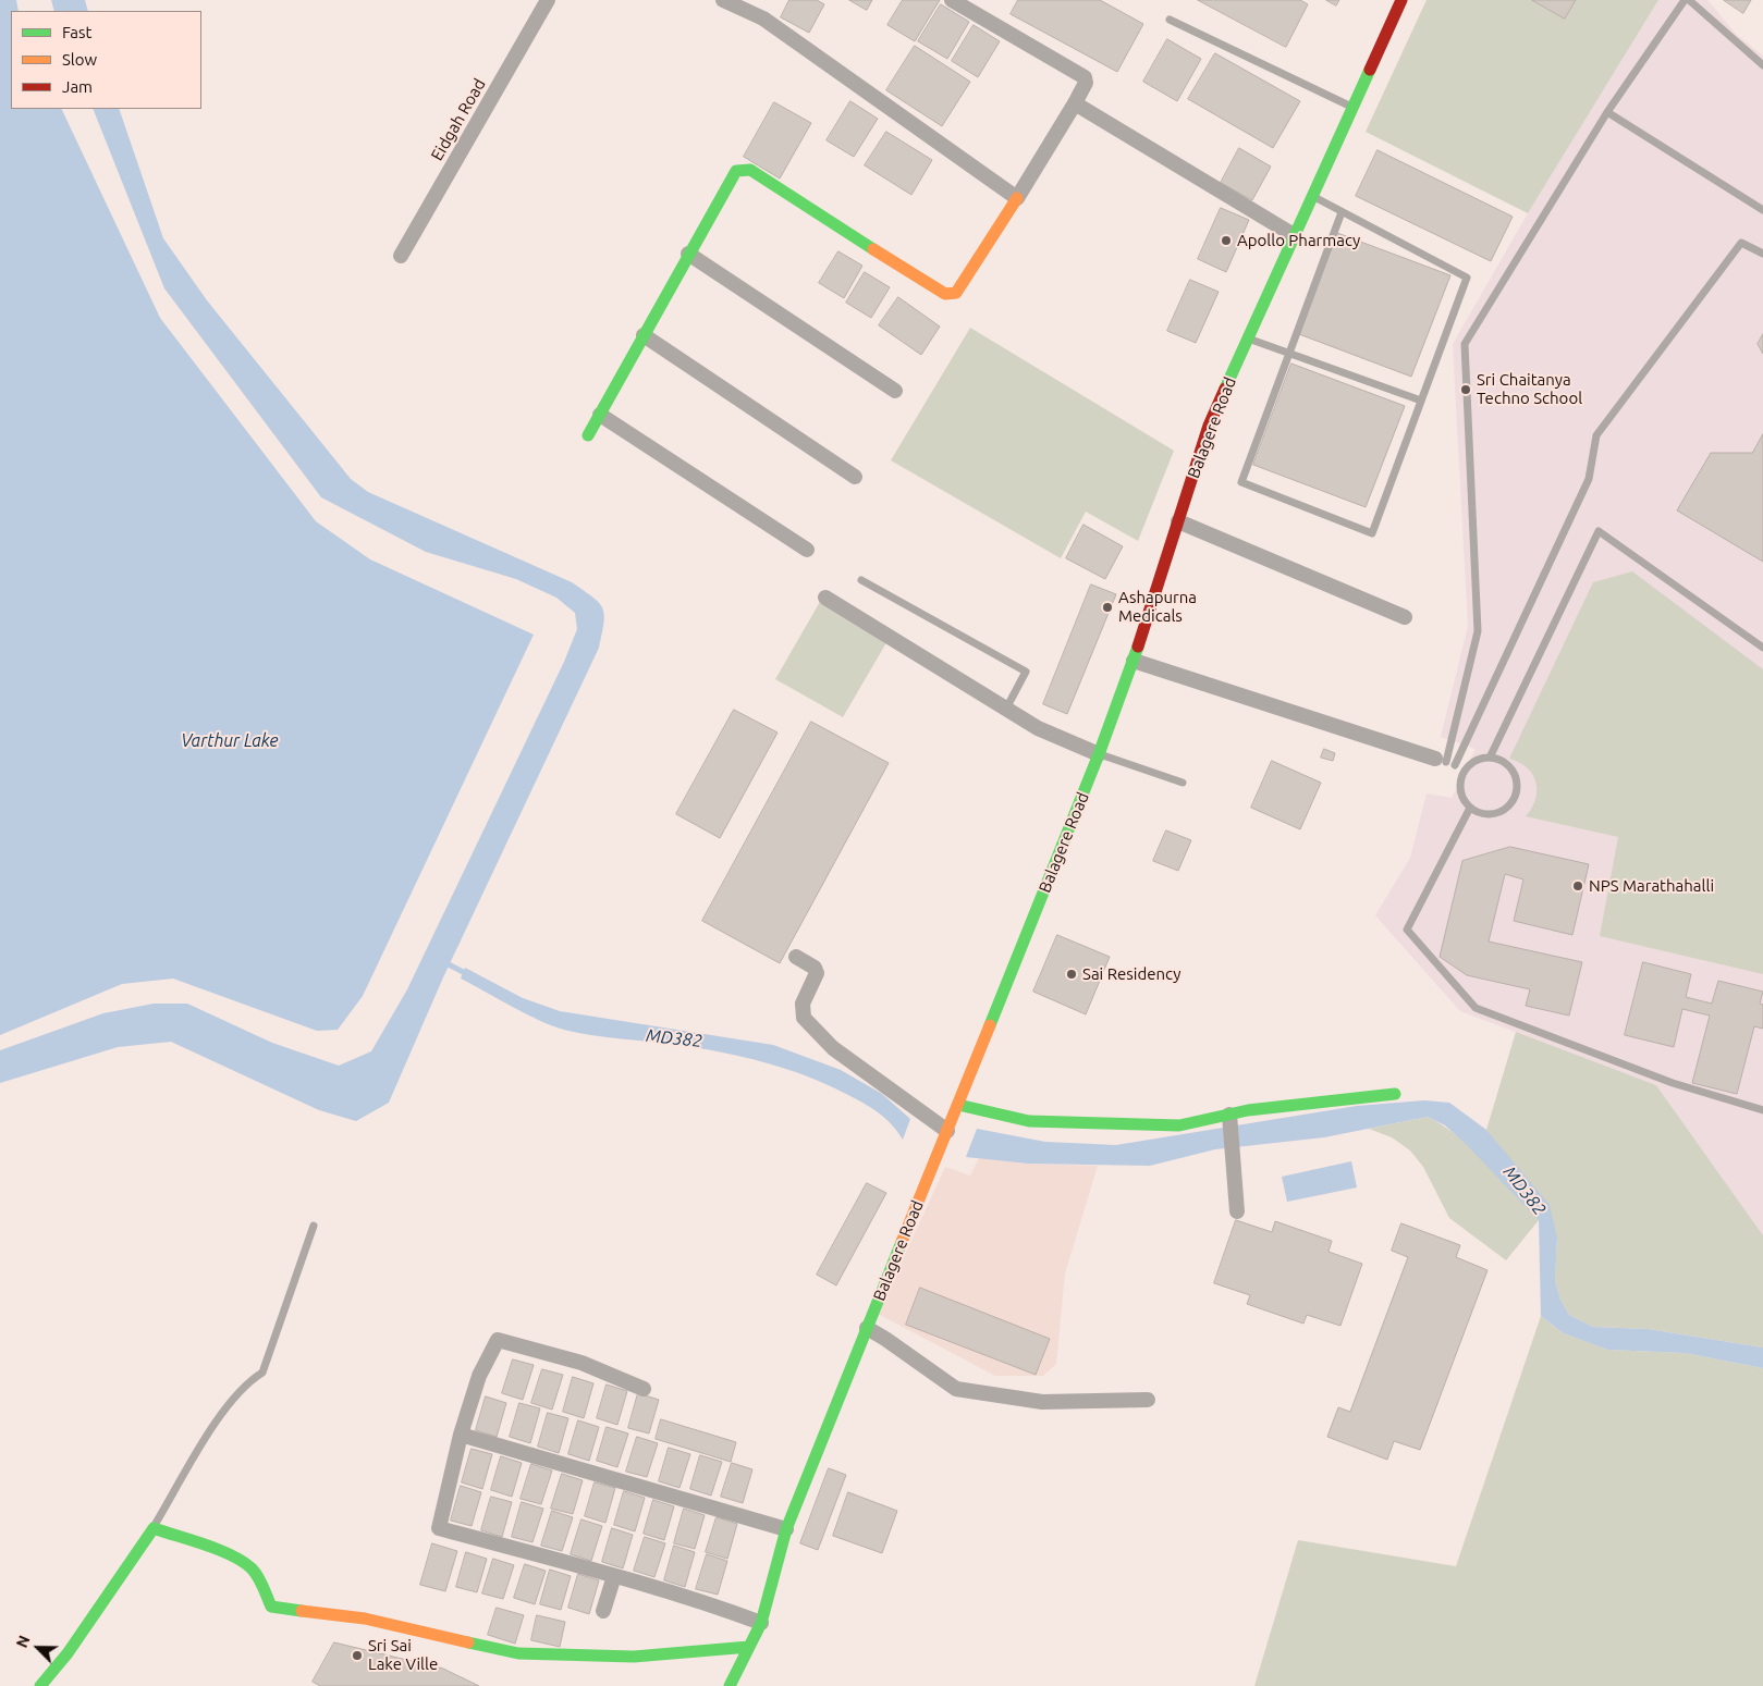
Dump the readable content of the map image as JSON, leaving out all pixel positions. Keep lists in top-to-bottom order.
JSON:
{
  "streets": {
    "street": ["Eidgah Road", "Balagere Road"]
  },
  "water": ["Varthur Lake", "MD382"],
  "places": [
    "Apollo Pharmacy",
    "Sri Chaitanya Techno School",
    "Ashapurna Medicals",
    "NPS Marathahalli",
    "Sai Residency",
    "Sri Sai Lake Ville"
  ],
  "legend": ["Fast", "Slow", "Jam"],
  "north": "top left"
}
